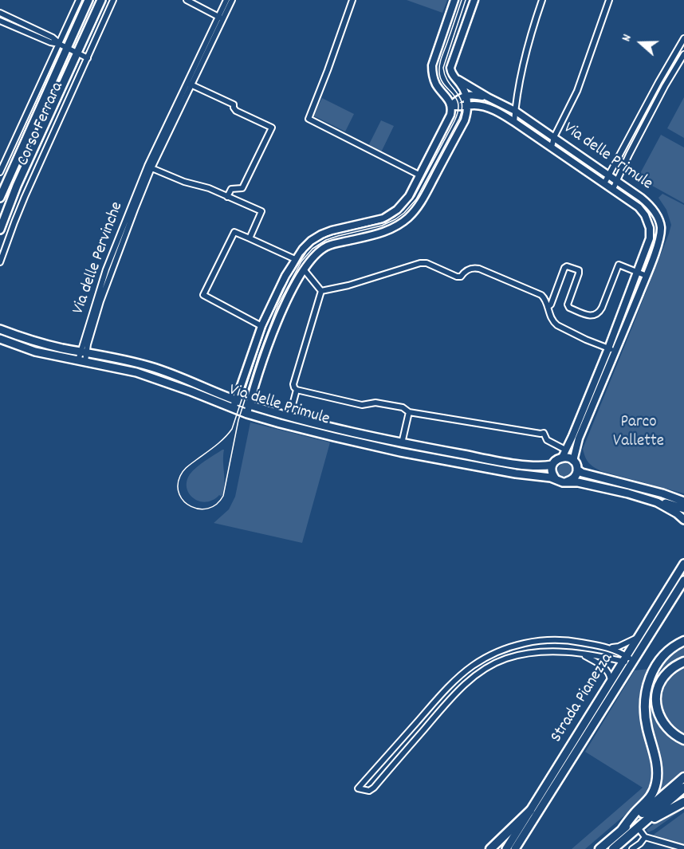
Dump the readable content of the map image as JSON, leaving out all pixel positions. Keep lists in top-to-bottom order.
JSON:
{
  "streets": {
    "main road": ["Corso Ferrara", "Via delle Primule", "Strada Pianezza"],
    "street": ["Via delle Pervinche"]
  },
  "crossings": [
    ["Via delle Primule", "Via delle Pervinche"]
  ],
  "parks": ["Parco Vallette"],
  "north": "left"
}
